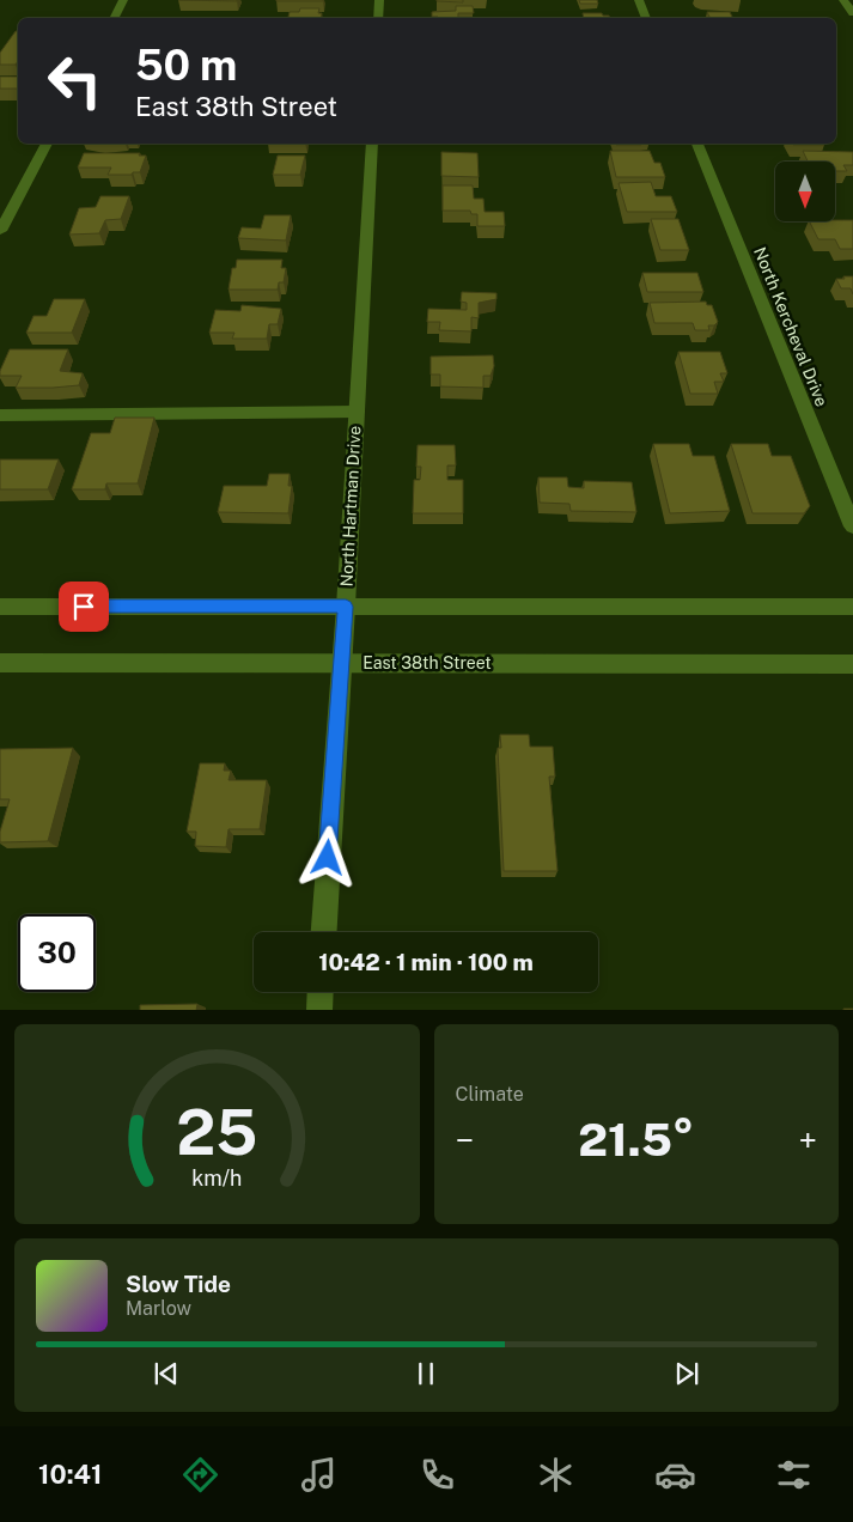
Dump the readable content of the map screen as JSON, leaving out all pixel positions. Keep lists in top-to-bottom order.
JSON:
{
  "streets": {
    "street": ["North Kercheval Drive", "North Hartman Drive", "East 38th Street"]
  },
  "crossings": [
    ["North Hartman Drive", "East 38th Street"]
  ],
  "north": "bottom",
  "page": {
    "turn": ["50 m", "East 38th Street"],
    "limit": "30",
    "trip": "10:42 · 1 min · 100 m",
    "tile": "Climate",
    "heat": ["−", "21.5°", "+"],
    "song": ["Slow Tide", "Marlow"],
    "tabs": "10:41",
    "gauge": ["25", "km/h"]
  }
}
